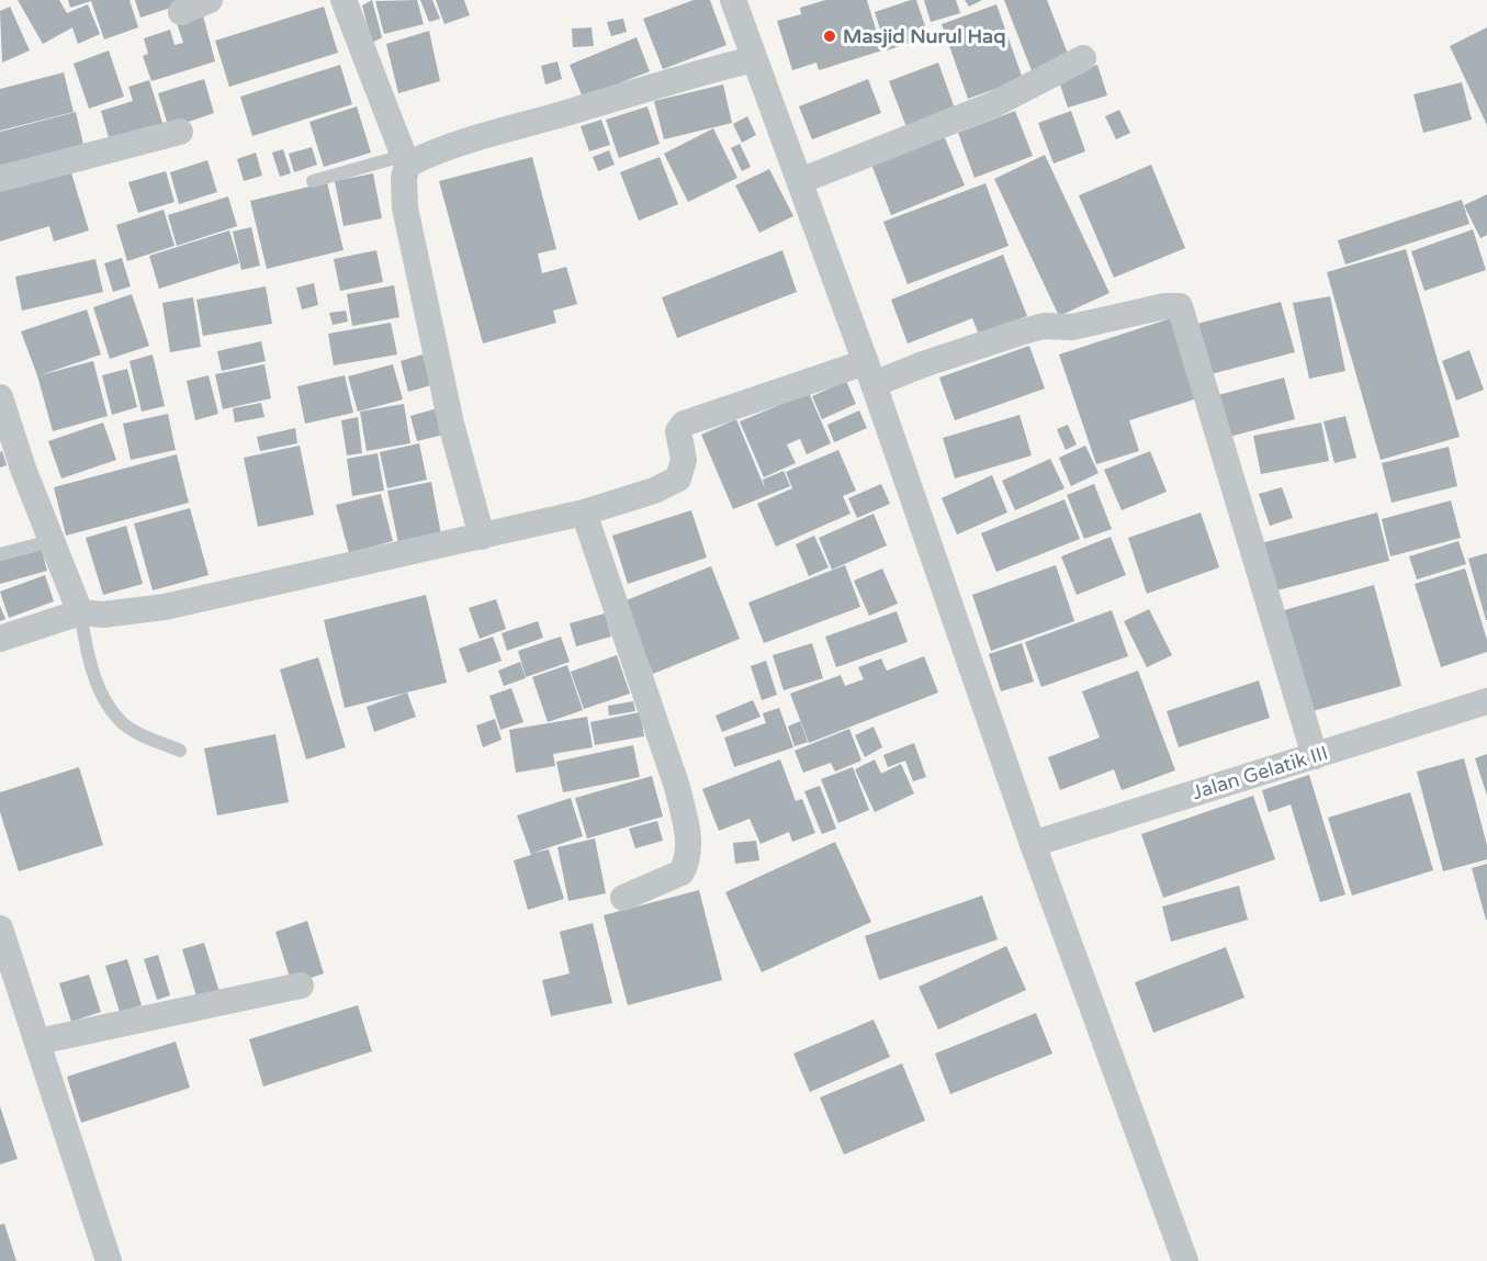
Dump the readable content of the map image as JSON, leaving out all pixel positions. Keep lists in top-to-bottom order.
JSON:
{
  "streets": {
    "street": ["Jalan Gelatik III"]
  },
  "places": ["Masjid Nurul Haq"]
}
